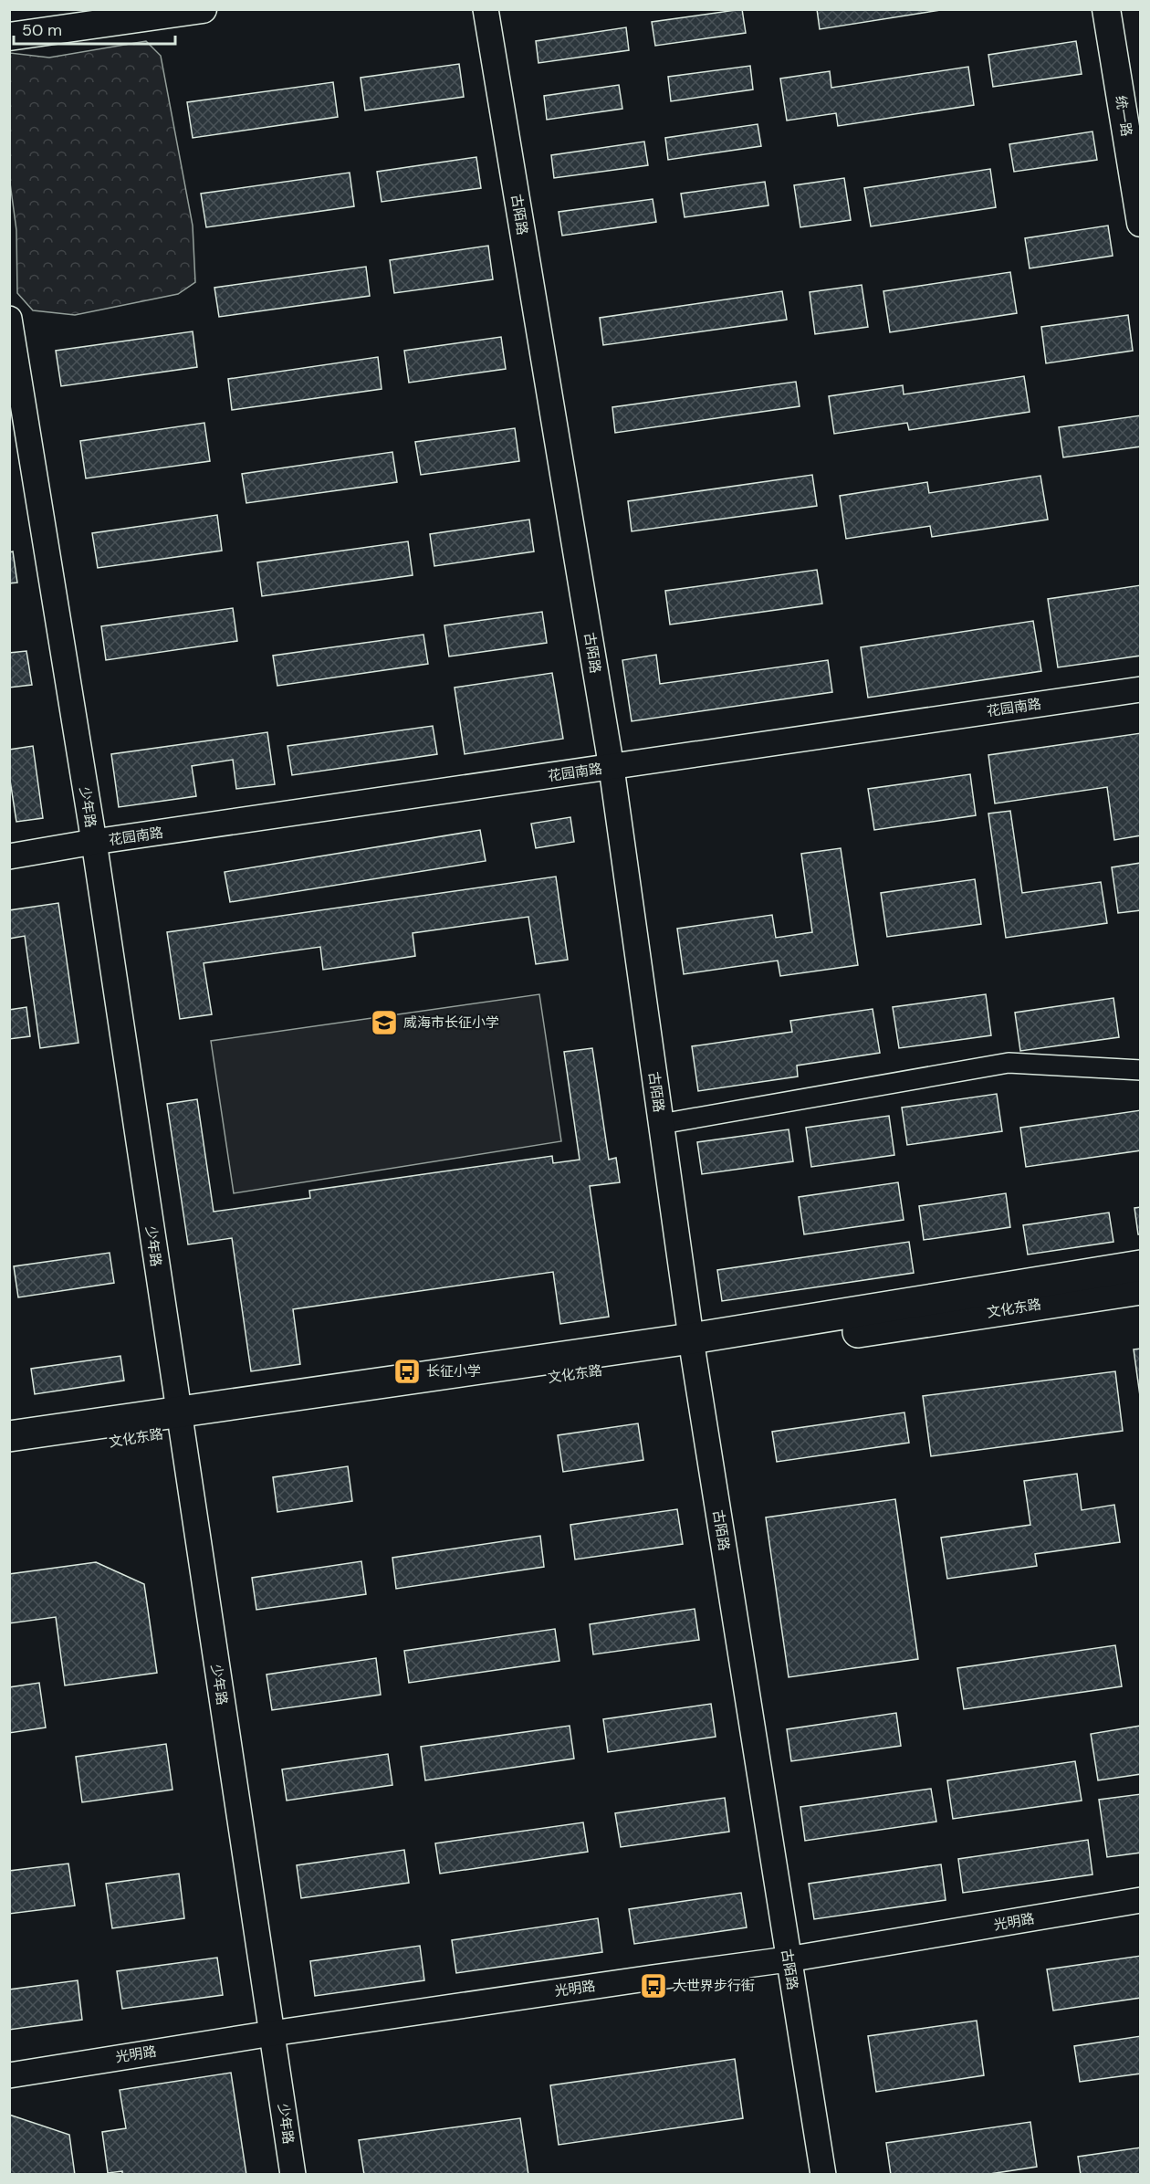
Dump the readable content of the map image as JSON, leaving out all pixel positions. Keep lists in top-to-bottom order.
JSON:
{
  "streets": {
    "main road": ["统一路", "文化东路"],
    "street": [
      "古陌路",
      "花园南路",
      "少年路",
      "光明路"
    ]
  },
  "crossings": [
    ["古陌路", "花园南路"],
    ["古陌路", "文化东路"],
    ["古陌路", "光明路"],
    ["花园南路", "少年路"],
    ["少年路", "文化东路"],
    ["少年路", "光明路"]
  ],
  "places": {
    "school or university": ["威海市长征小学"],
    "bus stop": ["长征小学", "大世界步行街"]
  },
  "scale_bar": "50 m"
}
